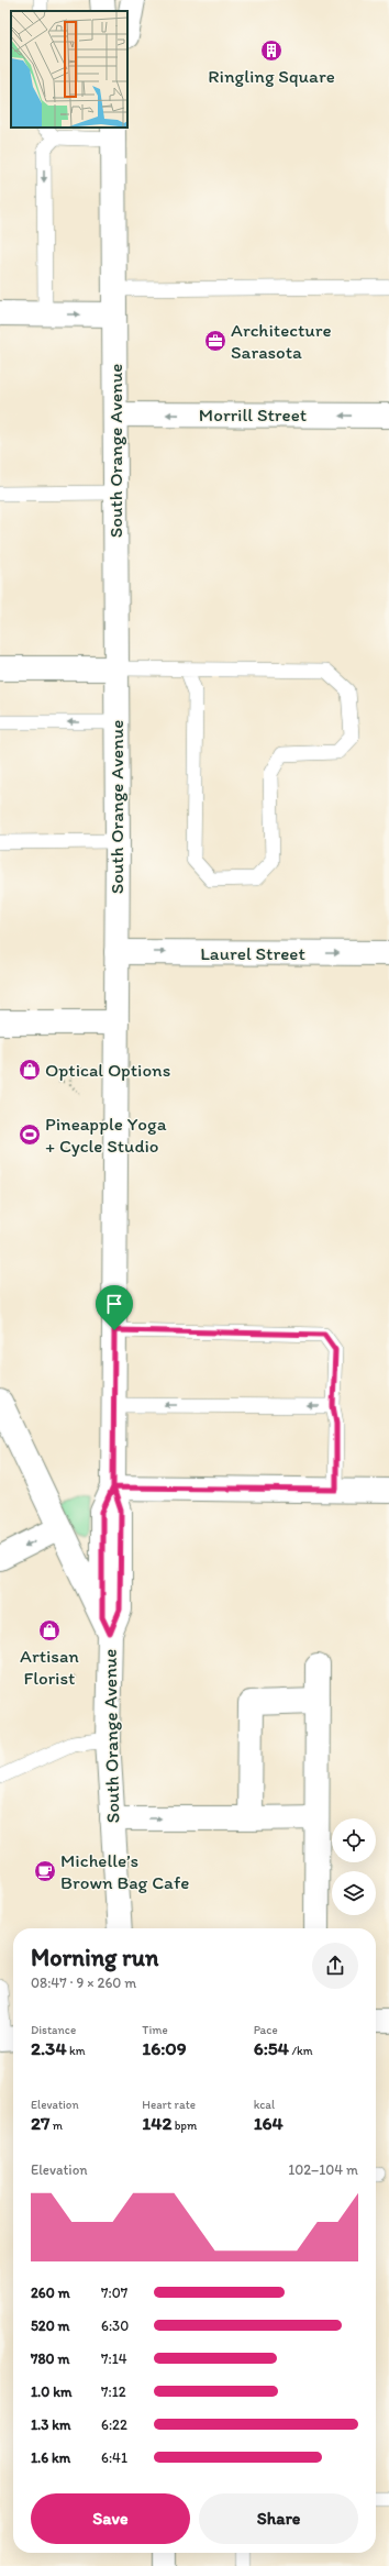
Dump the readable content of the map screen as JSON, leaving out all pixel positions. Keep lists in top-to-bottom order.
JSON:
{
  "streets": {
    "street": ["Morrill Street", "South Orange Avenue", "Laurel Street"]
  },
  "crossings": [
    ["Morrill Street", "South Orange Avenue"],
    ["South Orange Avenue", "Laurel Street"]
  ],
  "one_way": ["Morrill Street", "Laurel Street"],
  "places": {
    "building": ["Ringling Square"],
    "office": ["Architecture Sarasota"],
    "shop": ["Optical Options", "Artisan Florist"],
    "sports": ["Pineapple Yoga + Cycle Studio"],
    "cafe": ["Michelle’s Brown Bag Cafe"]
  },
  "page": {
    "heading": ["Morning run", "08:47 · 9 × 260 m"],
    "stats": [
      ["Distance", "2.34 km"],
      ["Time", "16:09"],
      ["Pace", "6:54 /km"],
      ["Elevation", "27 m"],
      ["Heart rate", "142 bpm"],
      ["kcal", "164"]
    ],
    "chart": ["Elevation", "102–104 m"],
    "list": [
      {
        "name": "260 m",
        "note": "7:07"
      },
      {
        "name": "520 m",
        "note": "6:30"
      },
      {
        "name": "780 m",
        "note": "7:14"
      },
      {
        "name": "1.0 km",
        "note": "7:12"
      },
      {
        "name": "1.3 km",
        "note": "6:22"
      },
      {
        "name": "1.6 km",
        "note": "6:41"
      }
    ],
    "buttons": ["Save", "Share"]
  }
}
